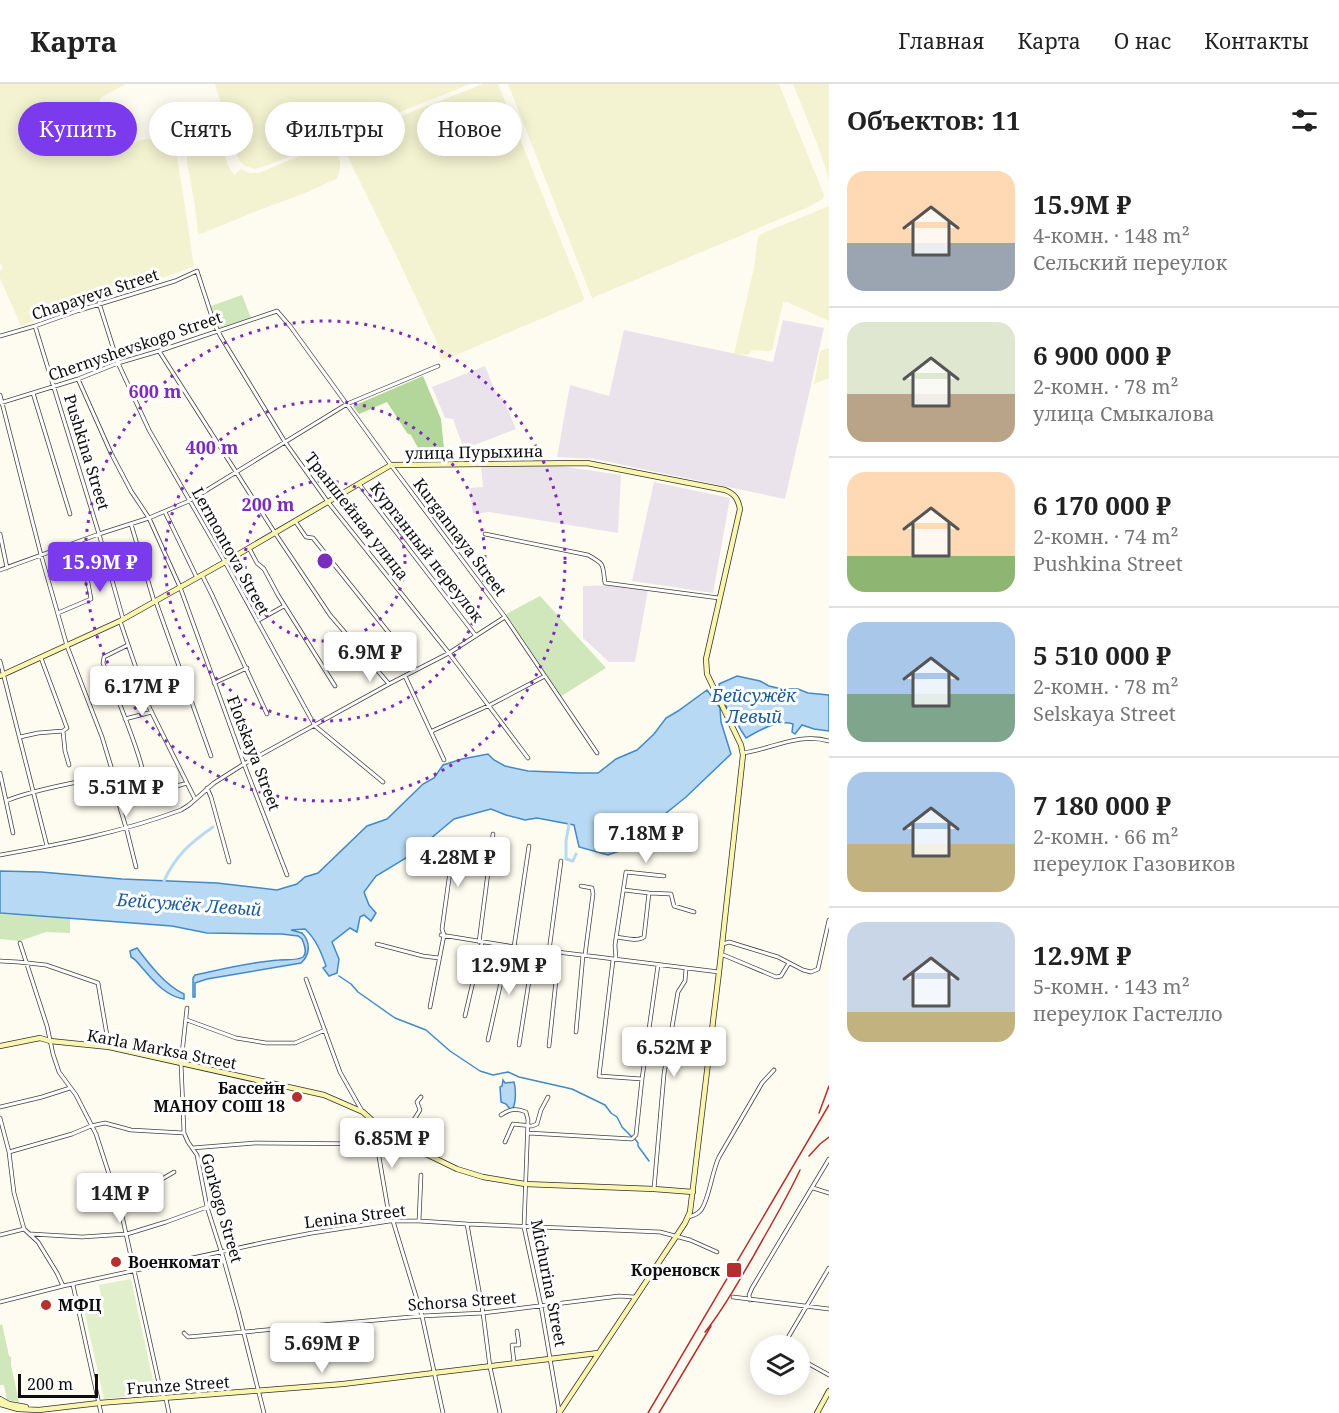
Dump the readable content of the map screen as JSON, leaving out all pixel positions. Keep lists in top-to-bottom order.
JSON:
{
  "streets": {
    "main road": ["улица Пурыхина", "Karla Marksa Street", "Frunze Street"],
    "street": [
      "Chapayeva Street",
      "Chernyshevskogo Street",
      "Pushkina Street",
      "Траншейная улица",
      "Kurgannaya Street",
      "Lermontova Street",
      "Курганный переулок",
      "Flotskaya Street",
      "Gorkogo Street",
      "Lenina Street",
      "Michurina Street",
      "Schorsa Street"
    ]
  },
  "crossings": [
    ["Chapayeva Street", "Pushkina Street"],
    ["Chapayeva Street", "Траншейная улица"],
    ["Chapayeva Street", "Lermontova Street"],
    ["Chernyshevskogo Street", "Pushkina Street"],
    ["Chernyshevskogo Street", "Траншейная улица"],
    ["Chernyshevskogo Street", "Kurgannaya Street"],
    ["Chernyshevskogo Street", "Lermontova Street"],
    ["Chernyshevskogo Street", "Flotskaya Street"],
    ["Pushkina Street", "улица Пурыхина"],
    ["улица Пурыхина", "Траншейная улица"],
    ["улица Пурыхина", "Kurgannaya Street"],
    ["улица Пурыхина", "Lermontova Street"],
    ["улица Пурыхина", "Курганный переулок"],
    ["улица Пурыхина", "Flotskaya Street"],
    ["улица Пурыхина", "Karla Marksa Street"],
    ["улица Пурыхина", "Lenina Street"],
    ["улица Пурыхина", "Michurina Street"],
    ["улица Пурыхина", "Schorsa Street"],
    ["улица Пурыхина", "Frunze Street"],
    ["Karla Marksa Street", "Gorkogo Street"],
    ["Karla Marksa Street", "Michurina Street"],
    ["Gorkogo Street", "Lenina Street"],
    ["Gorkogo Street", "Schorsa Street"],
    ["Gorkogo Street", "Frunze Street"],
    ["Lenina Street", "Michurina Street"],
    ["Michurina Street", "Schorsa Street"],
    ["Michurina Street", "Frunze Street"]
  ],
  "water": ["Бейсужёк Левый"],
  "places": {
    "other": ["Бассейн МАНОУ СОШ 18", "Военкомат", "МФЦ"],
    "transit": ["Кореновск"]
  },
  "scale_bar": "200 m",
  "page": {
    "header": "Карта",
    "nav": [
      "Главная",
      "Карта",
      "О нас",
      "Контакты"
    ],
    "heading": "Объектов: 11",
    "chip": [
      "Купить",
      "Снять",
      "Фильтры",
      "Новое"
    ],
    "list": [
      {
        "name": "15.9M ₽",
        "note": "4-комн. · 148 m² · Сельский переулок"
      },
      {
        "name": "6 900 000 ₽",
        "note": "2-комн. · 78 m² · улица Смыкалова"
      },
      {
        "name": "6 170 000 ₽",
        "note": "2-комн. · 74 m² · Pushkina Street"
      },
      {
        "name": "5 510 000 ₽",
        "note": "2-комн. · 78 m² · Selskaya Street"
      },
      {
        "name": "7 180 000 ₽",
        "note": "2-комн. · 66 m² · переулок Газовиков"
      },
      {
        "name": "12.9M ₽",
        "note": "5-комн. · 143 m² · переулок Гастелло"
      }
    ],
    "price": [
      "15.9M ₽",
      "6.9M ₽",
      "6.17M ₽",
      "5.51M ₽",
      "7.18M ₽",
      "4.28M ₽",
      "12.9M ₽",
      "6.52M ₽",
      "6.85M ₽",
      "14M ₽",
      "5.69M ₽"
    ],
    "scale": "200 m"
  },
  "rings": ["600 m", "400 m", "200 m"]
}
